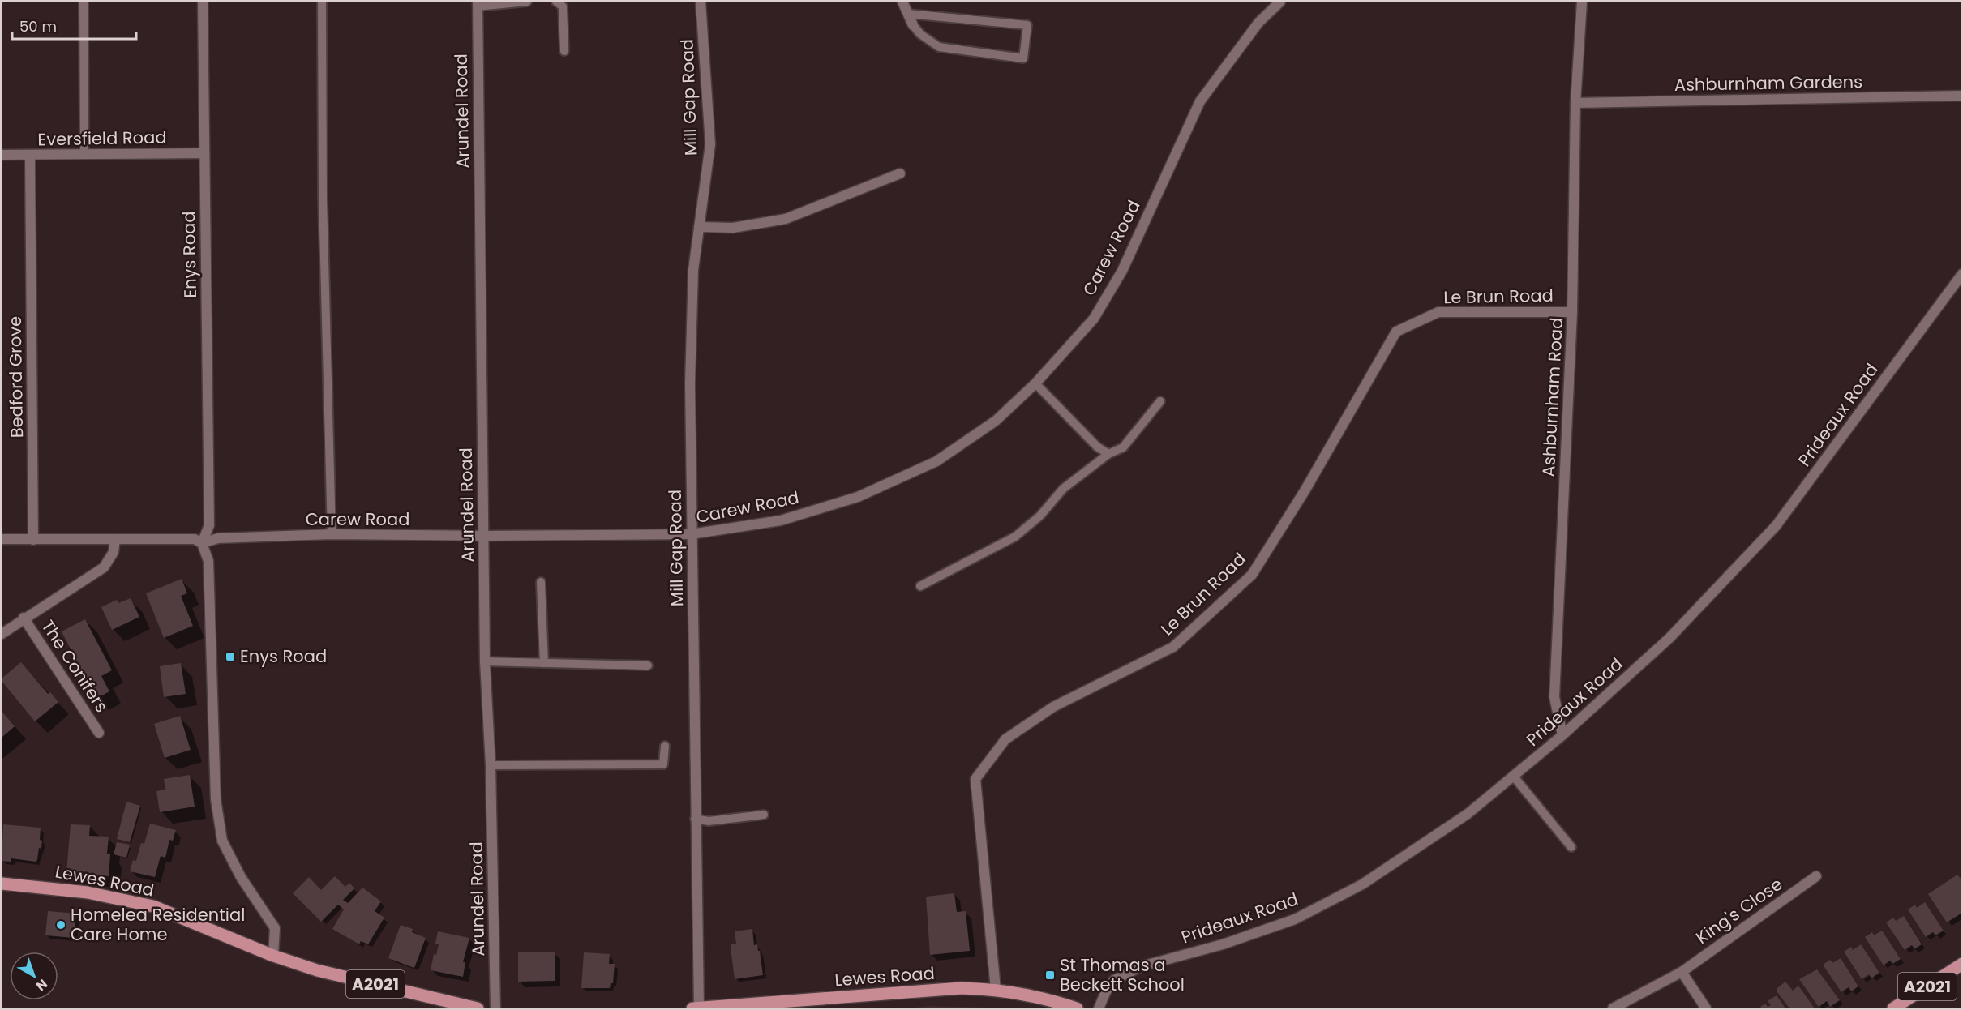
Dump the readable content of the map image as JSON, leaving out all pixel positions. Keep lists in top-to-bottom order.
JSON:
{
  "streets": {
    "main road": ["Lewes Road", "A2021"],
    "street": [
      "Ashburnham Gardens",
      "Mill Gap Road",
      "Arundel Road",
      "Eversfield Road",
      "Carew Road",
      "Enys Road",
      "Le Brun Road",
      "Bedford Grove",
      "Ashburnham Road",
      "Prideaux Road",
      "The Conifers",
      "King's Close"
    ]
  },
  "crossings": [
    ["Ashburnham Gardens", "Ashburnham Road"],
    ["Mill Gap Road", "Carew Road"],
    ["Mill Gap Road", "Lewes Road"],
    ["Arundel Road", "Carew Road"],
    ["Eversfield Road", "Enys Road"],
    ["Eversfield Road", "Bedford Grove"],
    ["Carew Road", "Enys Road"],
    ["Carew Road", "Bedford Grove"],
    ["Le Brun Road", "Ashburnham Road"],
    ["Le Brun Road", "Lewes Road"],
    ["Ashburnham Road", "Prideaux Road"]
  ],
  "places": {
    "transit": ["Enys Road", "St Thomas a Beckett School"],
    "other": ["Homelea Residential Care Home"]
  },
  "scale_bar": "50 m",
  "north": "bottom right"
}
